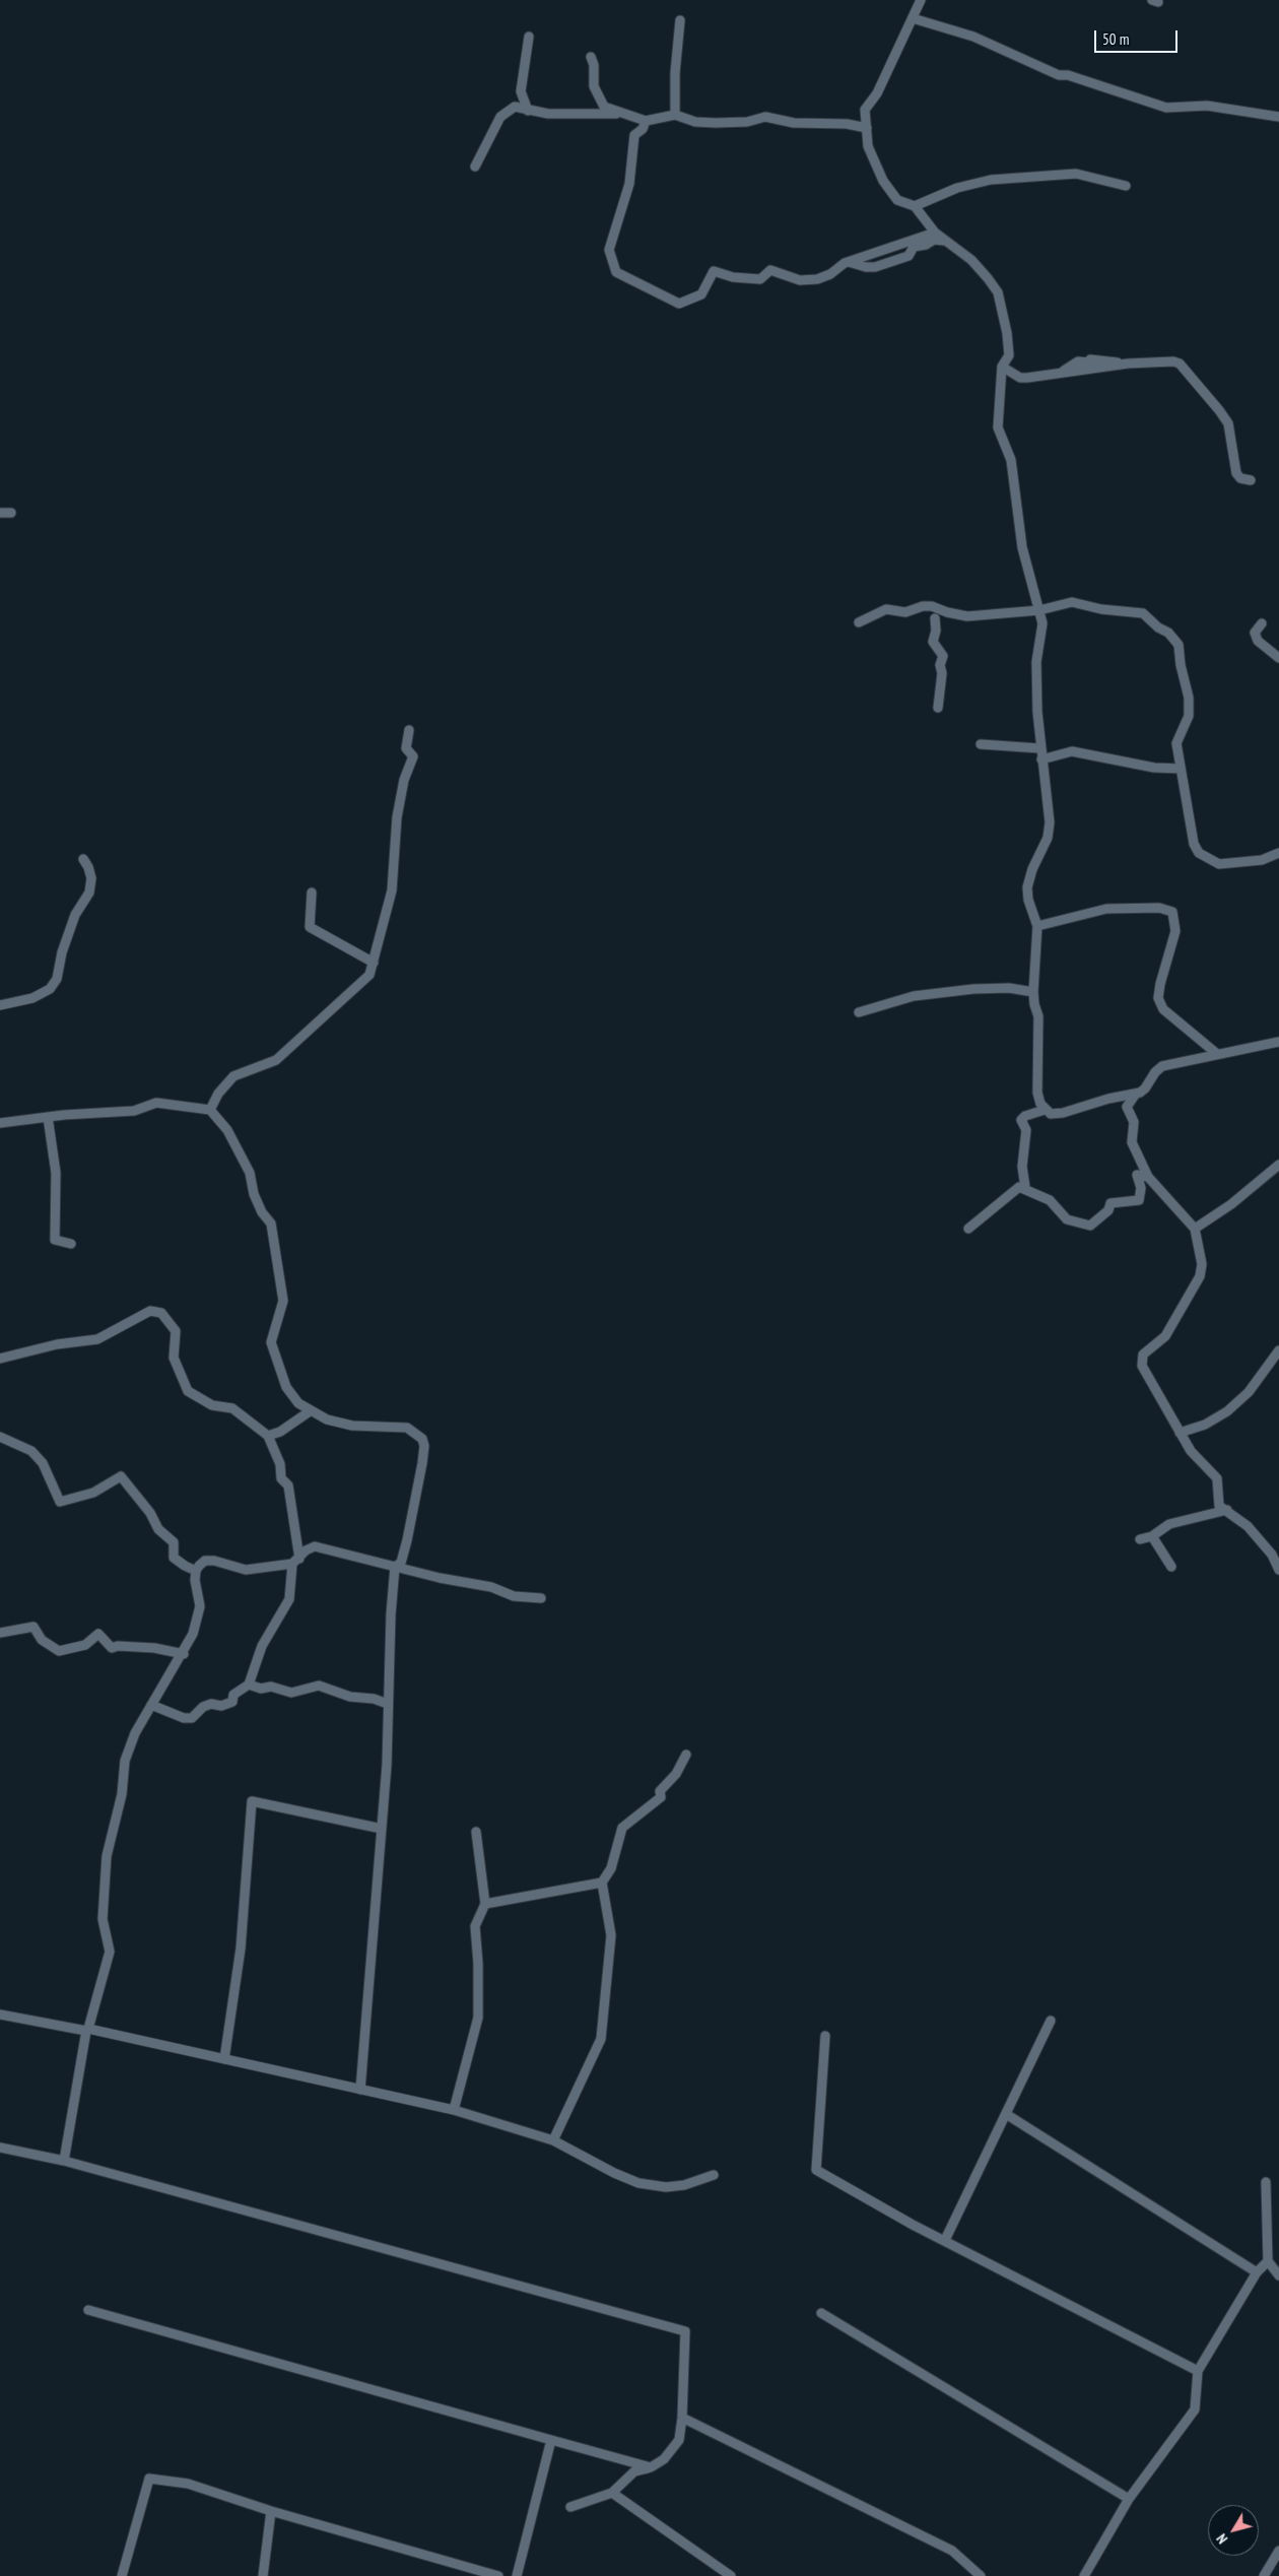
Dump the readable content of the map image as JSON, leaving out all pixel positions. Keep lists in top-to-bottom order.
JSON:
{
  "scale_bar": "50 m",
  "north": "bottom left"
}
